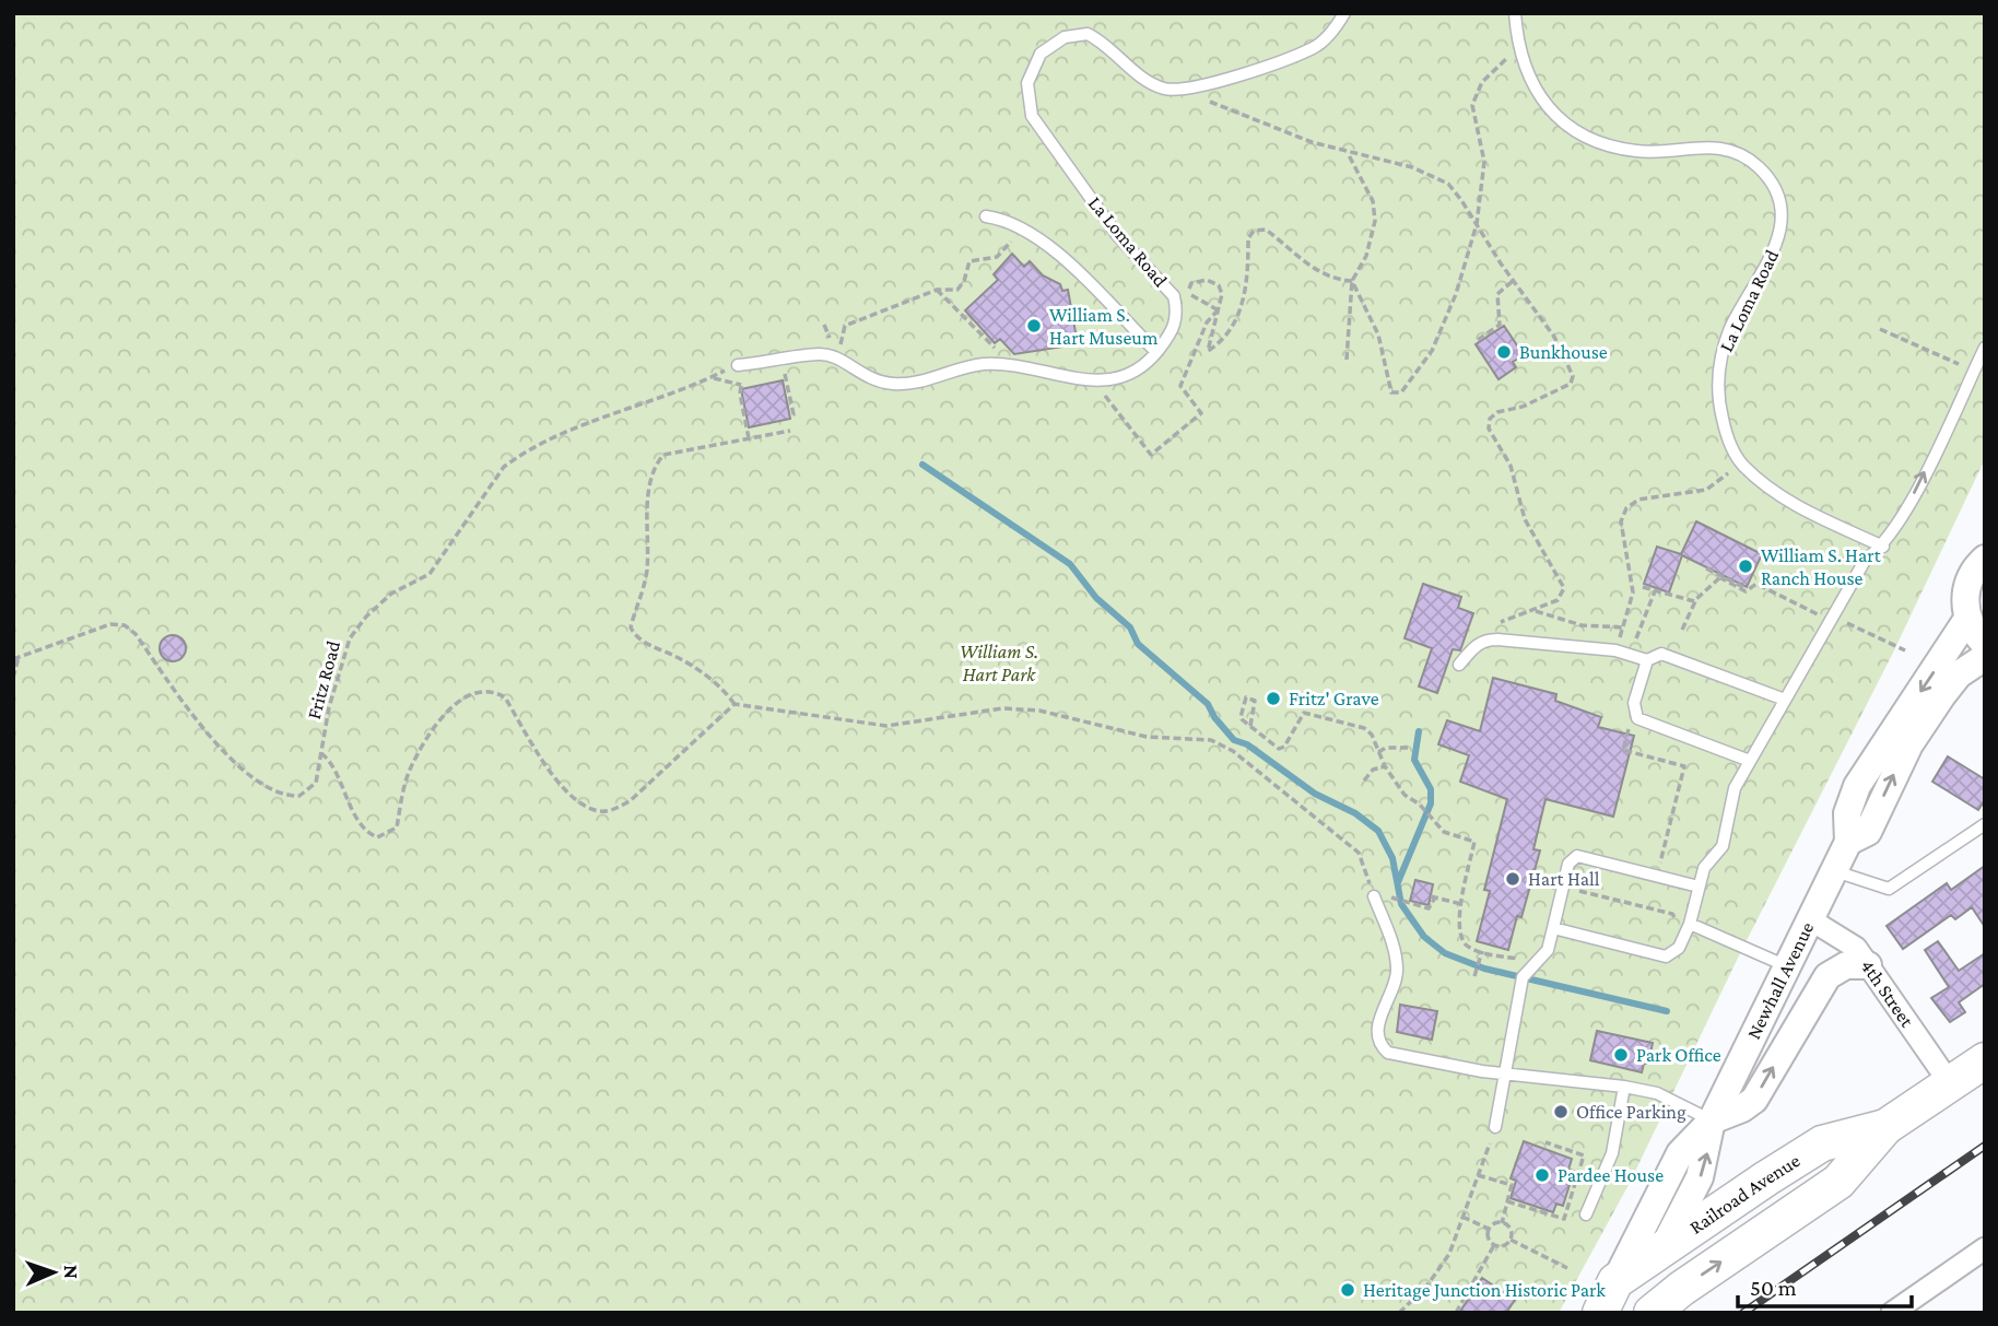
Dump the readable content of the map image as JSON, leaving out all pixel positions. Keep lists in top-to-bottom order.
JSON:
{
  "streets": {
    "main road": ["Newhall Avenue", "Railroad Avenue"],
    "street": ["4th Street"],
    "lane": ["La Loma Road"],
    "path": ["Fritz Road"]
  },
  "crossings": [
    ["Newhall Avenue", "4th Street"],
    ["Newhall Avenue", "Railroad Avenue"],
    ["4th Street", "Railroad Avenue"]
  ],
  "parks": ["William S. Hart Park"],
  "places": [
    "William S. Hart Museum",
    "Bunkhouse",
    "William S. Hart Ranch House",
    "Fritz' Grave",
    "Hart Hall",
    "Park Office",
    "Office Parking",
    "Pardee House",
    "Heritage Junction Historic Park"
  ],
  "scale_bar": "50 m",
  "north": "right"
}
